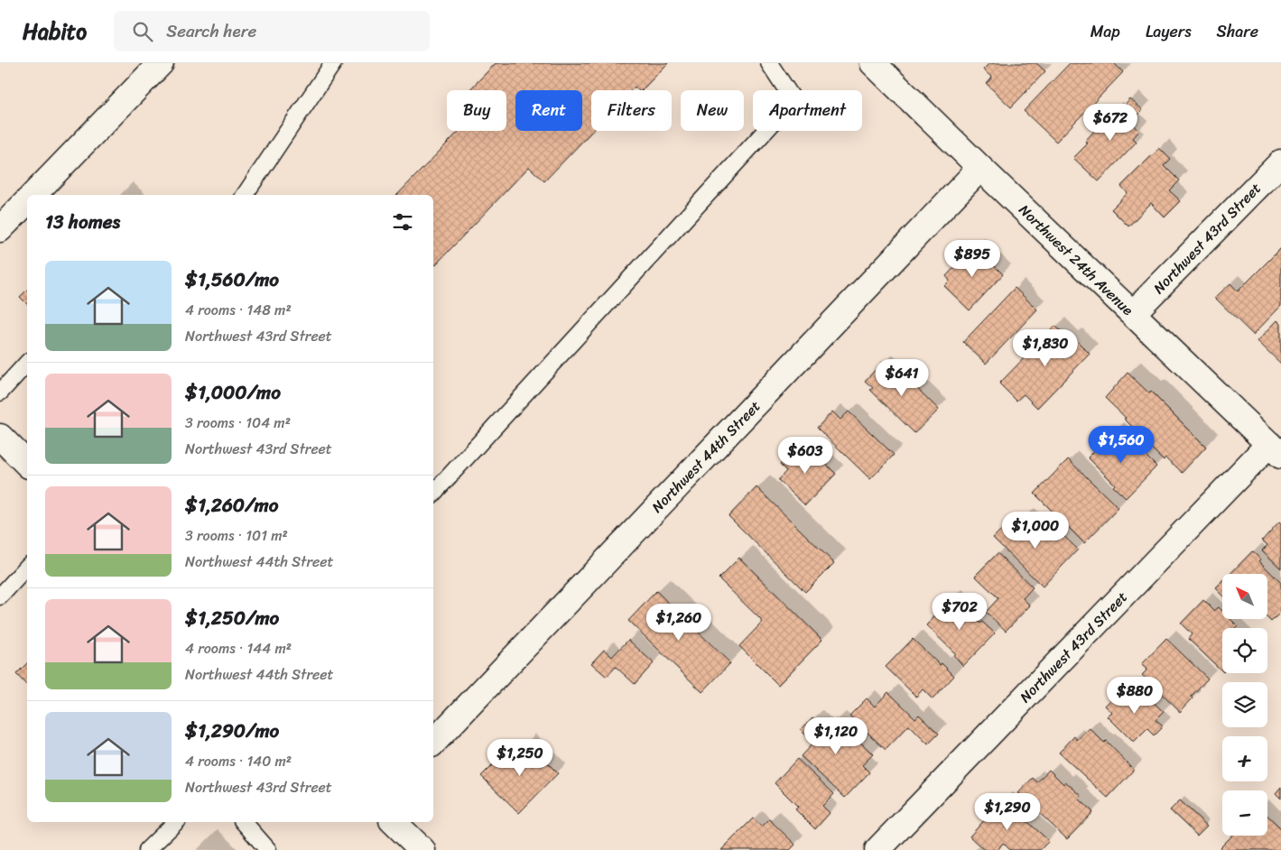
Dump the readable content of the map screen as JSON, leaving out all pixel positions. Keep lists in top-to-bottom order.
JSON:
{
  "streets": {
    "street": ["Northwest 43rd Street", "Northwest 24th Avenue", "Northwest 44th Street"]
  },
  "crossings": [
    ["Northwest 43rd Street", "Northwest 24th Avenue"],
    ["Northwest 24th Avenue", "Northwest 44th Street"]
  ],
  "north": "top left",
  "page": {
    "header": "Habito",
    "search": "Search here",
    "nav": ["Map", "Layers", "Share"],
    "chip": [
      "Buy",
      "Rent",
      "Filters",
      "New",
      "Apartment"
    ],
    "price": [
      "$672",
      "$895",
      "$1,830",
      "$641",
      "$1,560",
      "$603",
      "$1,000",
      "$702",
      "$1,260",
      "$880",
      "$1,120",
      "$1,250",
      "$1,290"
    ],
    "heading": "13 homes",
    "list": [
      {
        "name": "$1,560/mo",
        "note": "4 rooms · 148 m² · Northwest 43rd Street"
      },
      {
        "name": "$1,000/mo",
        "note": "3 rooms · 104 m² · Northwest 43rd Street"
      },
      {
        "name": "$1,260/mo",
        "note": "3 rooms · 101 m² · Northwest 44th Street"
      },
      {
        "name": "$1,250/mo",
        "note": "4 rooms · 144 m² · Northwest 44th Street"
      },
      {
        "name": "$1,290/mo",
        "note": "4 rooms · 140 m² · Northwest 43rd Street"
      }
    ],
    "map_buttons": ["+", "−"]
  }
}
